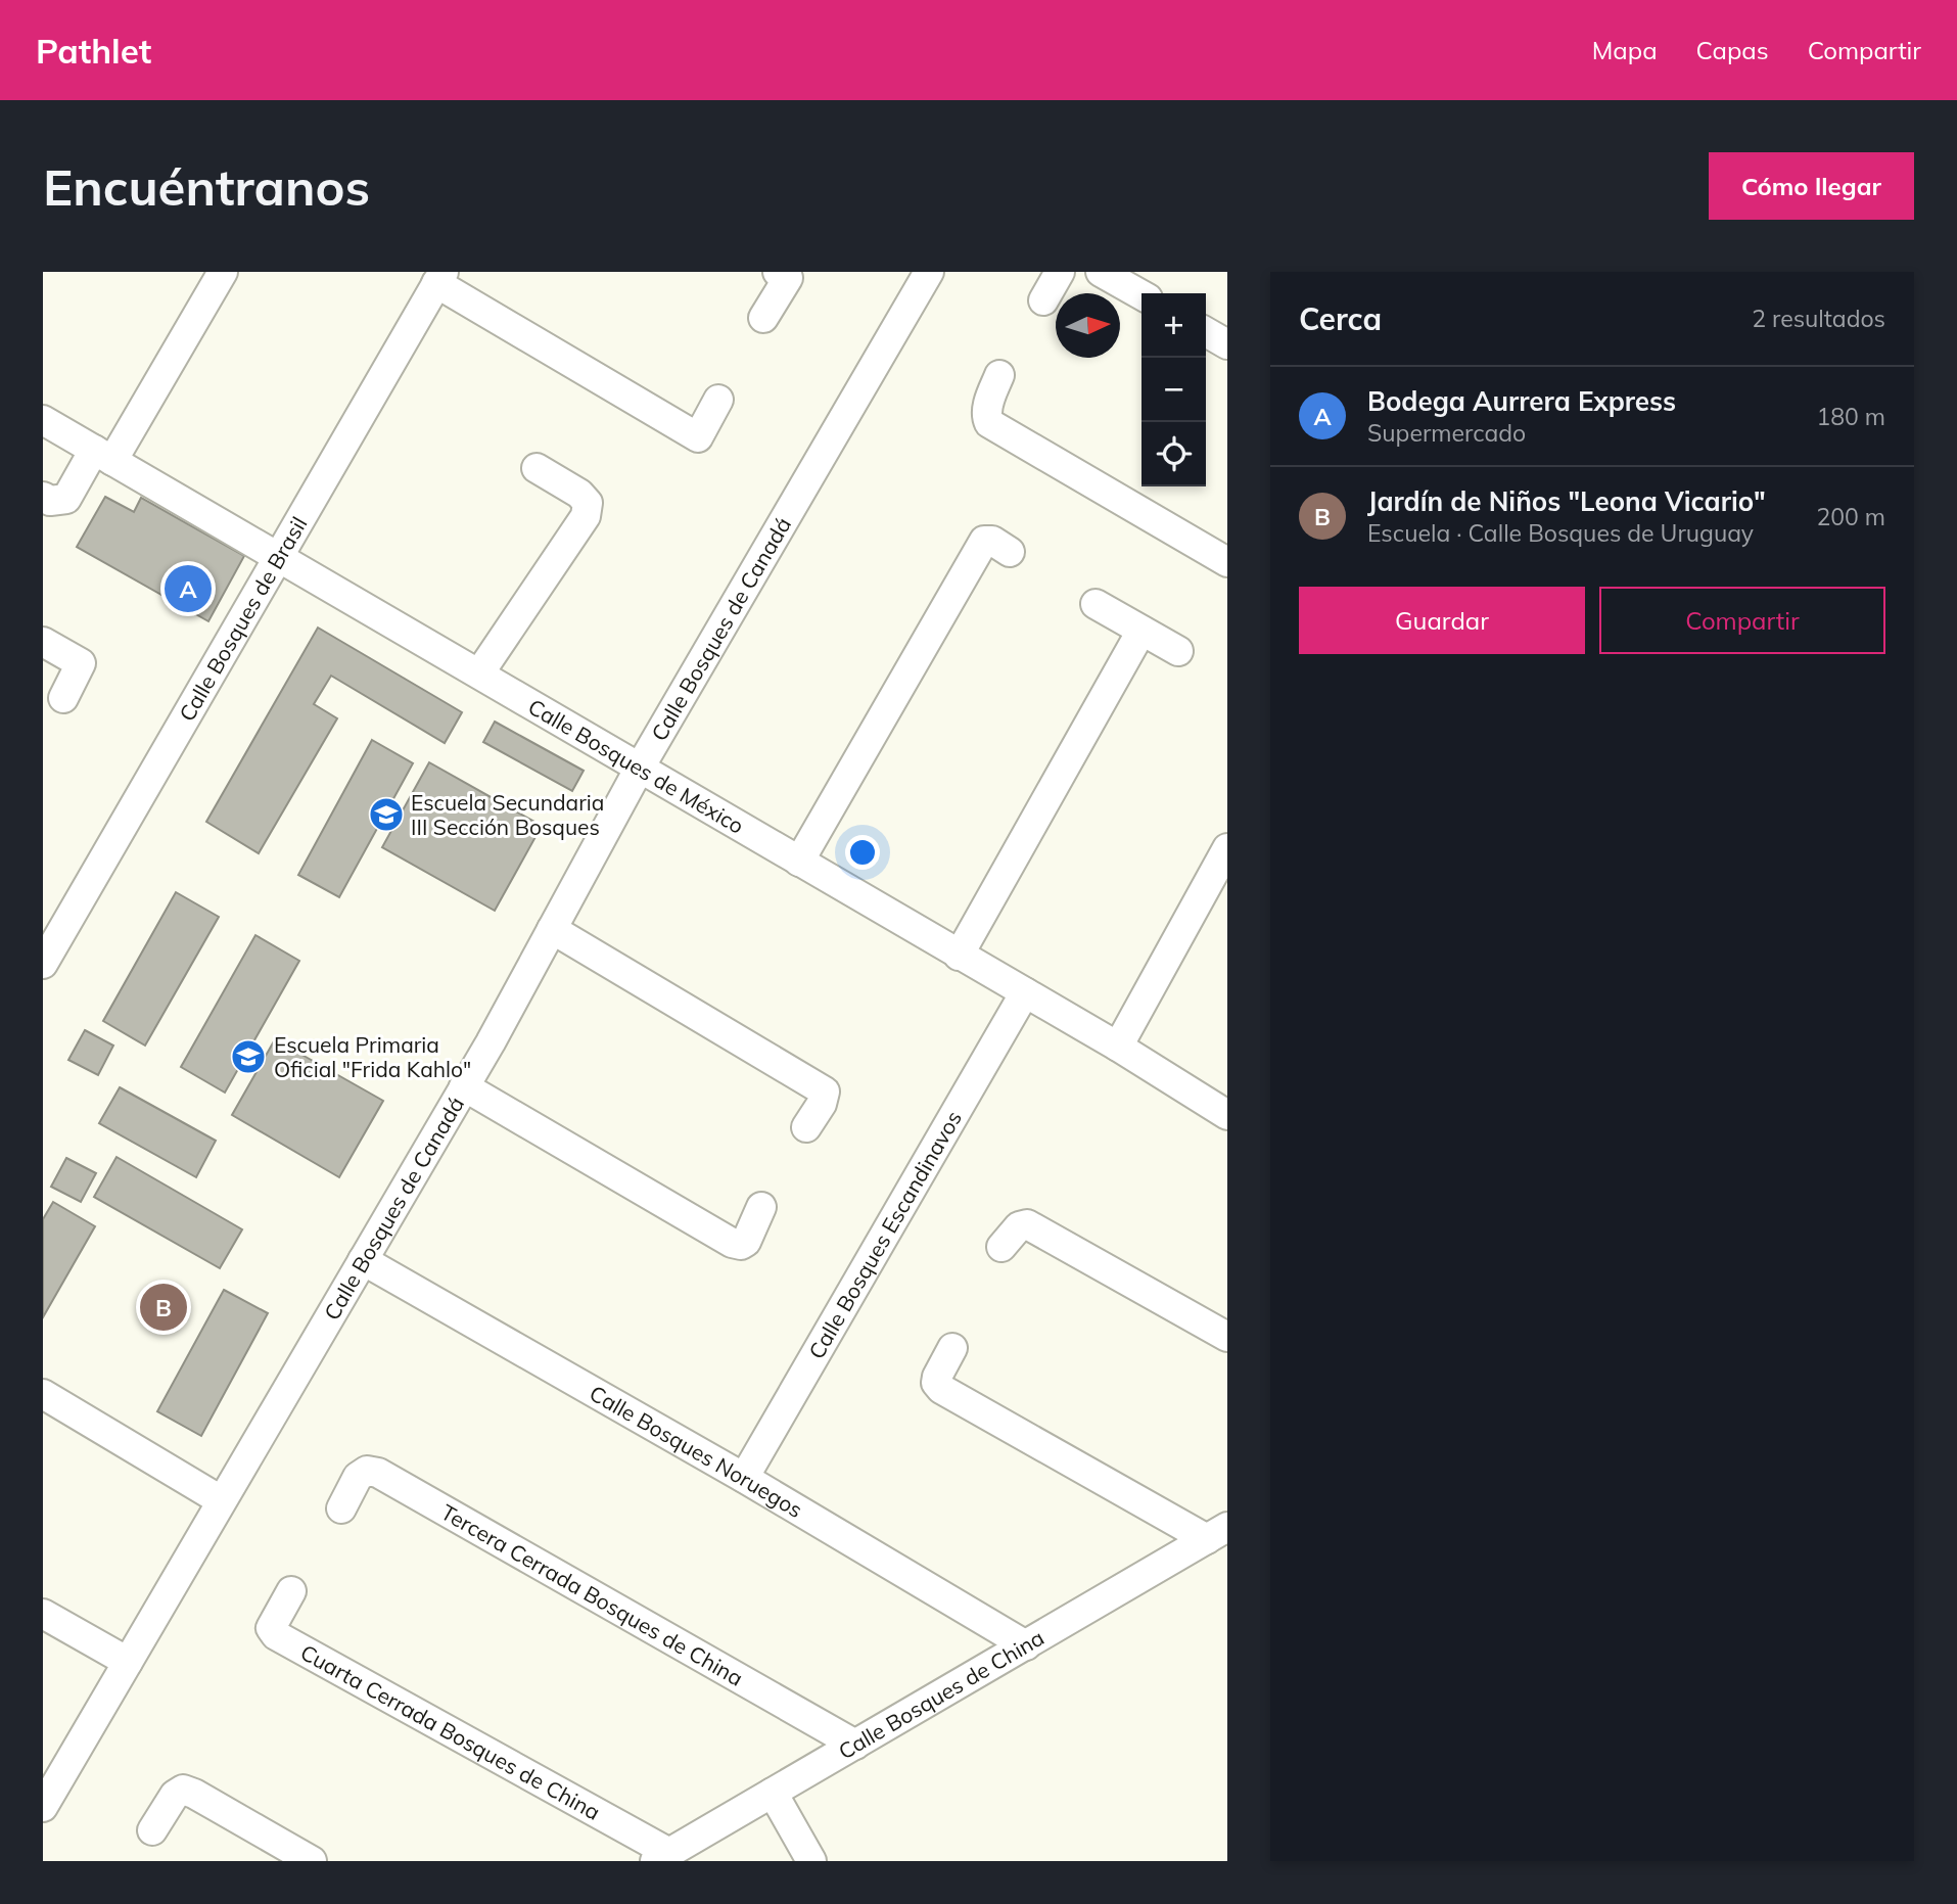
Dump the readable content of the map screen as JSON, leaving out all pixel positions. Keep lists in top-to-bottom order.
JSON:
{
  "streets": {
    "street": [
      "Calle Bosques de Brasil",
      "Calle Bosques de Canadá",
      "Calle Bosques de México",
      "Calle Bosques Escandinavos",
      "Calle Bosques Noruegos",
      "Tercera Cerrada Bosques de China",
      "Calle Bosques de China",
      "Cuarta Cerrada Bosques de China"
    ]
  },
  "crossings": [
    ["Calle Bosques de Brasil", "Calle Bosques de México"],
    ["Calle Bosques de Canadá", "Calle Bosques de México"],
    ["Calle Bosques de Canadá", "Calle Bosques Noruegos"],
    ["Calle Bosques de México", "Calle Bosques Escandinavos"],
    ["Calle Bosques Escandinavos", "Calle Bosques Noruegos"],
    ["Calle Bosques Noruegos", "Calle Bosques de China"],
    ["Tercera Cerrada Bosques de China", "Calle Bosques de China"],
    ["Calle Bosques de China", "Cuarta Cerrada Bosques de China"]
  ],
  "places": {
    "school or university": ["Escuela Secundaria III Sección Bosques", "Escuela Primaria Oficial \"Frida Kahlo\""]
  },
  "north": "right",
  "page": {
    "header": "Pathlet",
    "nav": ["Mapa", "Capas", "Compartir"],
    "buttons": [
      "Cómo llegar",
      ["Guardar", "Compartir"]
    ],
    "title": "Encuéntranos",
    "heading": ["Cerca", "2 resultados"],
    "map_buttons": ["+", "−"],
    "list": [
      {
        "mark": "A",
        "name": "Bodega Aurrera Express",
        "note": "Supermercado",
        "value": "180 m"
      },
      {
        "mark": "B",
        "name": "Jardín de Niños \"Leona Vicario\"",
        "note": "Escuela · Calle Bosques de Uruguay",
        "value": "200 m"
      }
    ],
    "pins": ["A", "B"]
  }
}
